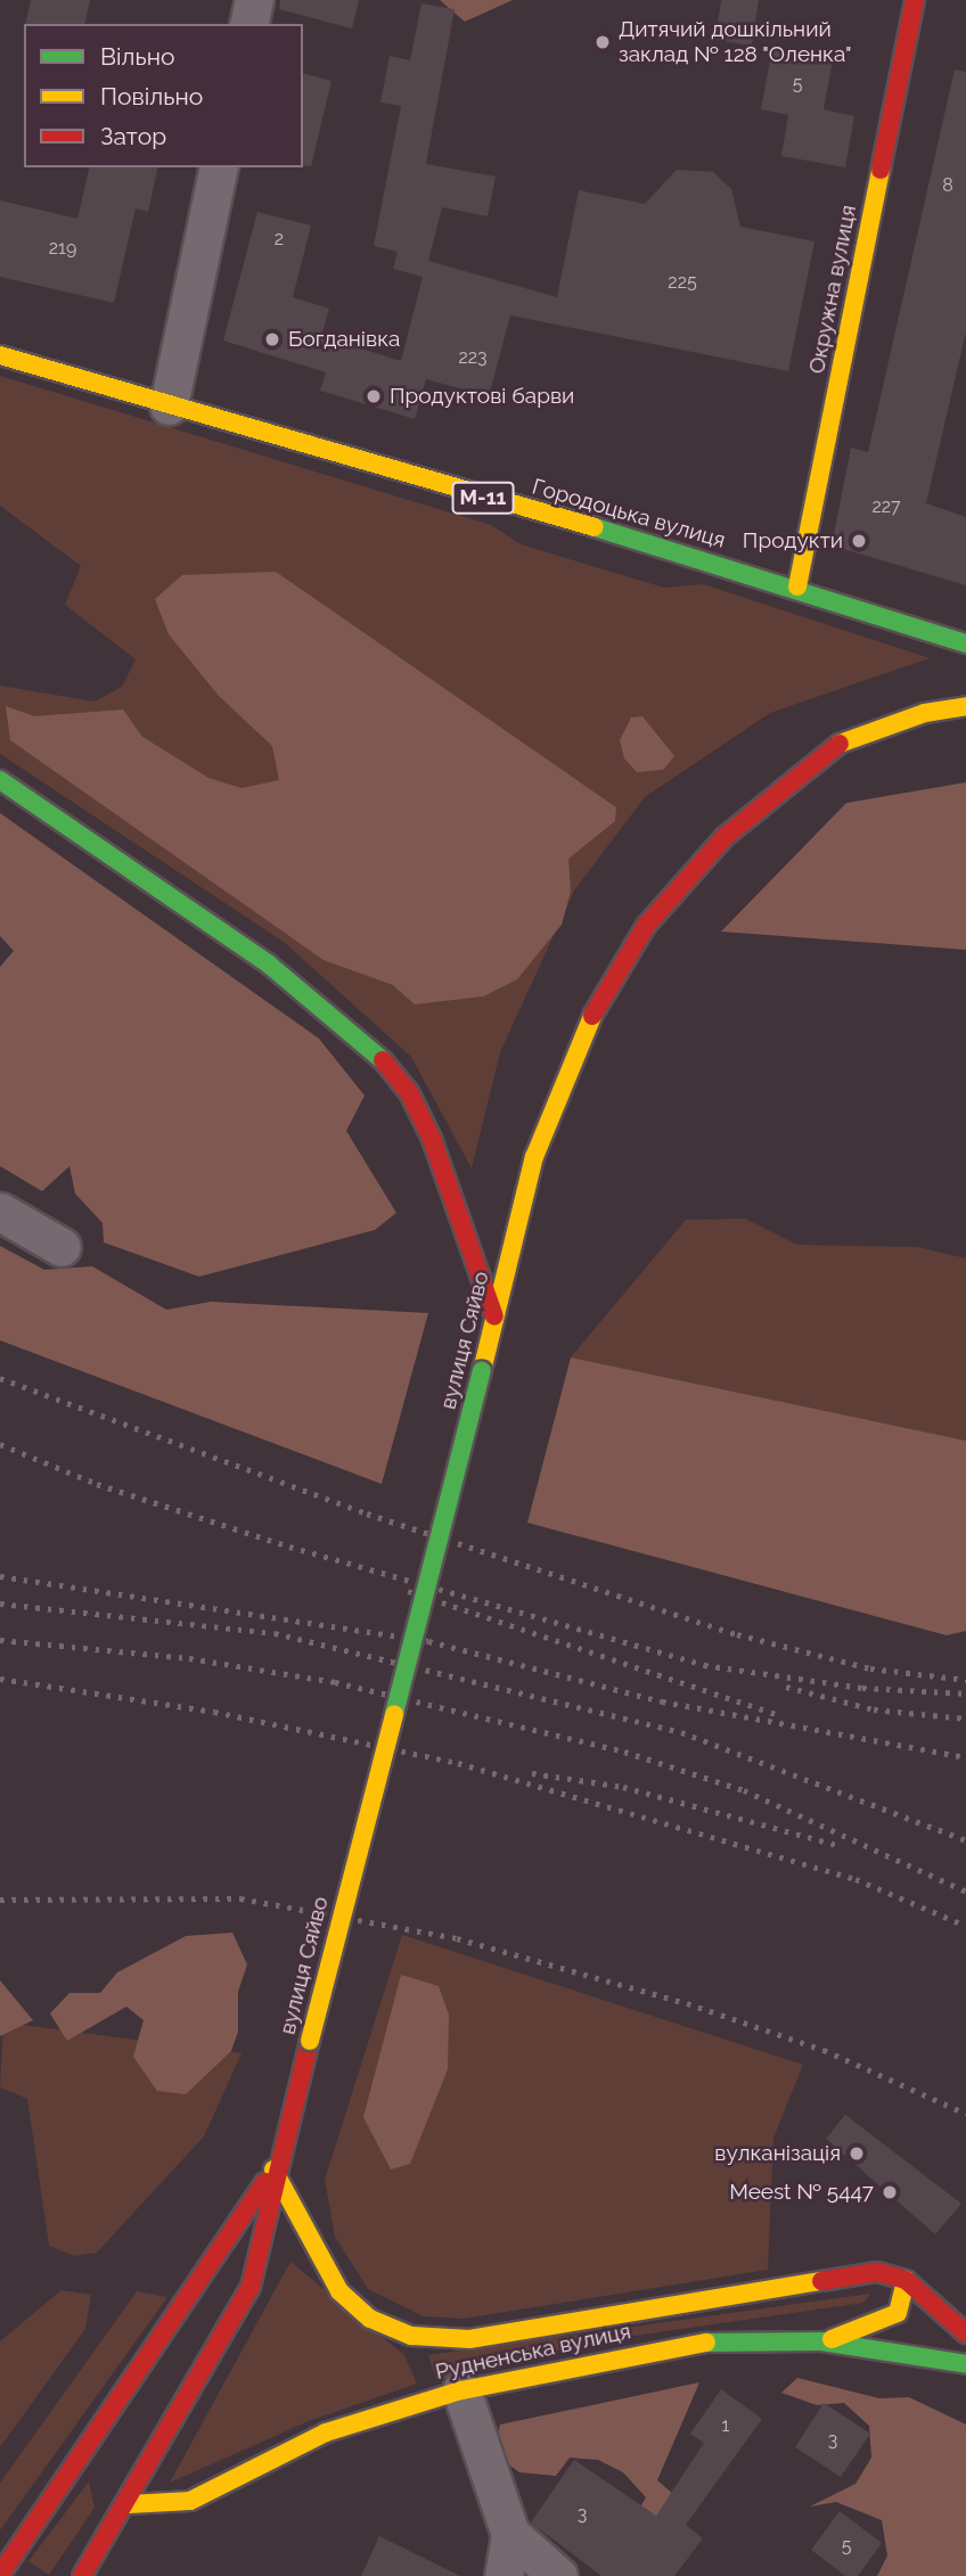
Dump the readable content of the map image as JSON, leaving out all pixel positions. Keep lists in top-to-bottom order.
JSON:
{
  "streets": {
    "main road": [
      "Окружна вулиця",
      "М-11",
      "Городоцька вулиця",
      "вулиця Сяйво",
      "Рудненська вулиця"
    ]
  },
  "crossings": [
    ["Окружна вулиця", "Городоцька вулиця"],
    ["вулиця Сяйво", "Рудненська вулиця"]
  ],
  "places": [
    "Дитячий дошкільний заклад № 128 \"Оленка\"",
    "Богданівка",
    "Продуктові барви",
    "Продукти",
    "вулканізація",
    "Meest № 5447"
  ],
  "house_numbers": [
    "5",
    "8",
    "2",
    "219",
    "225",
    "223",
    "227",
    "1",
    "3",
    "3",
    "5"
  ],
  "legend": ["Вільно", "Повільно", "Затор"]
}
